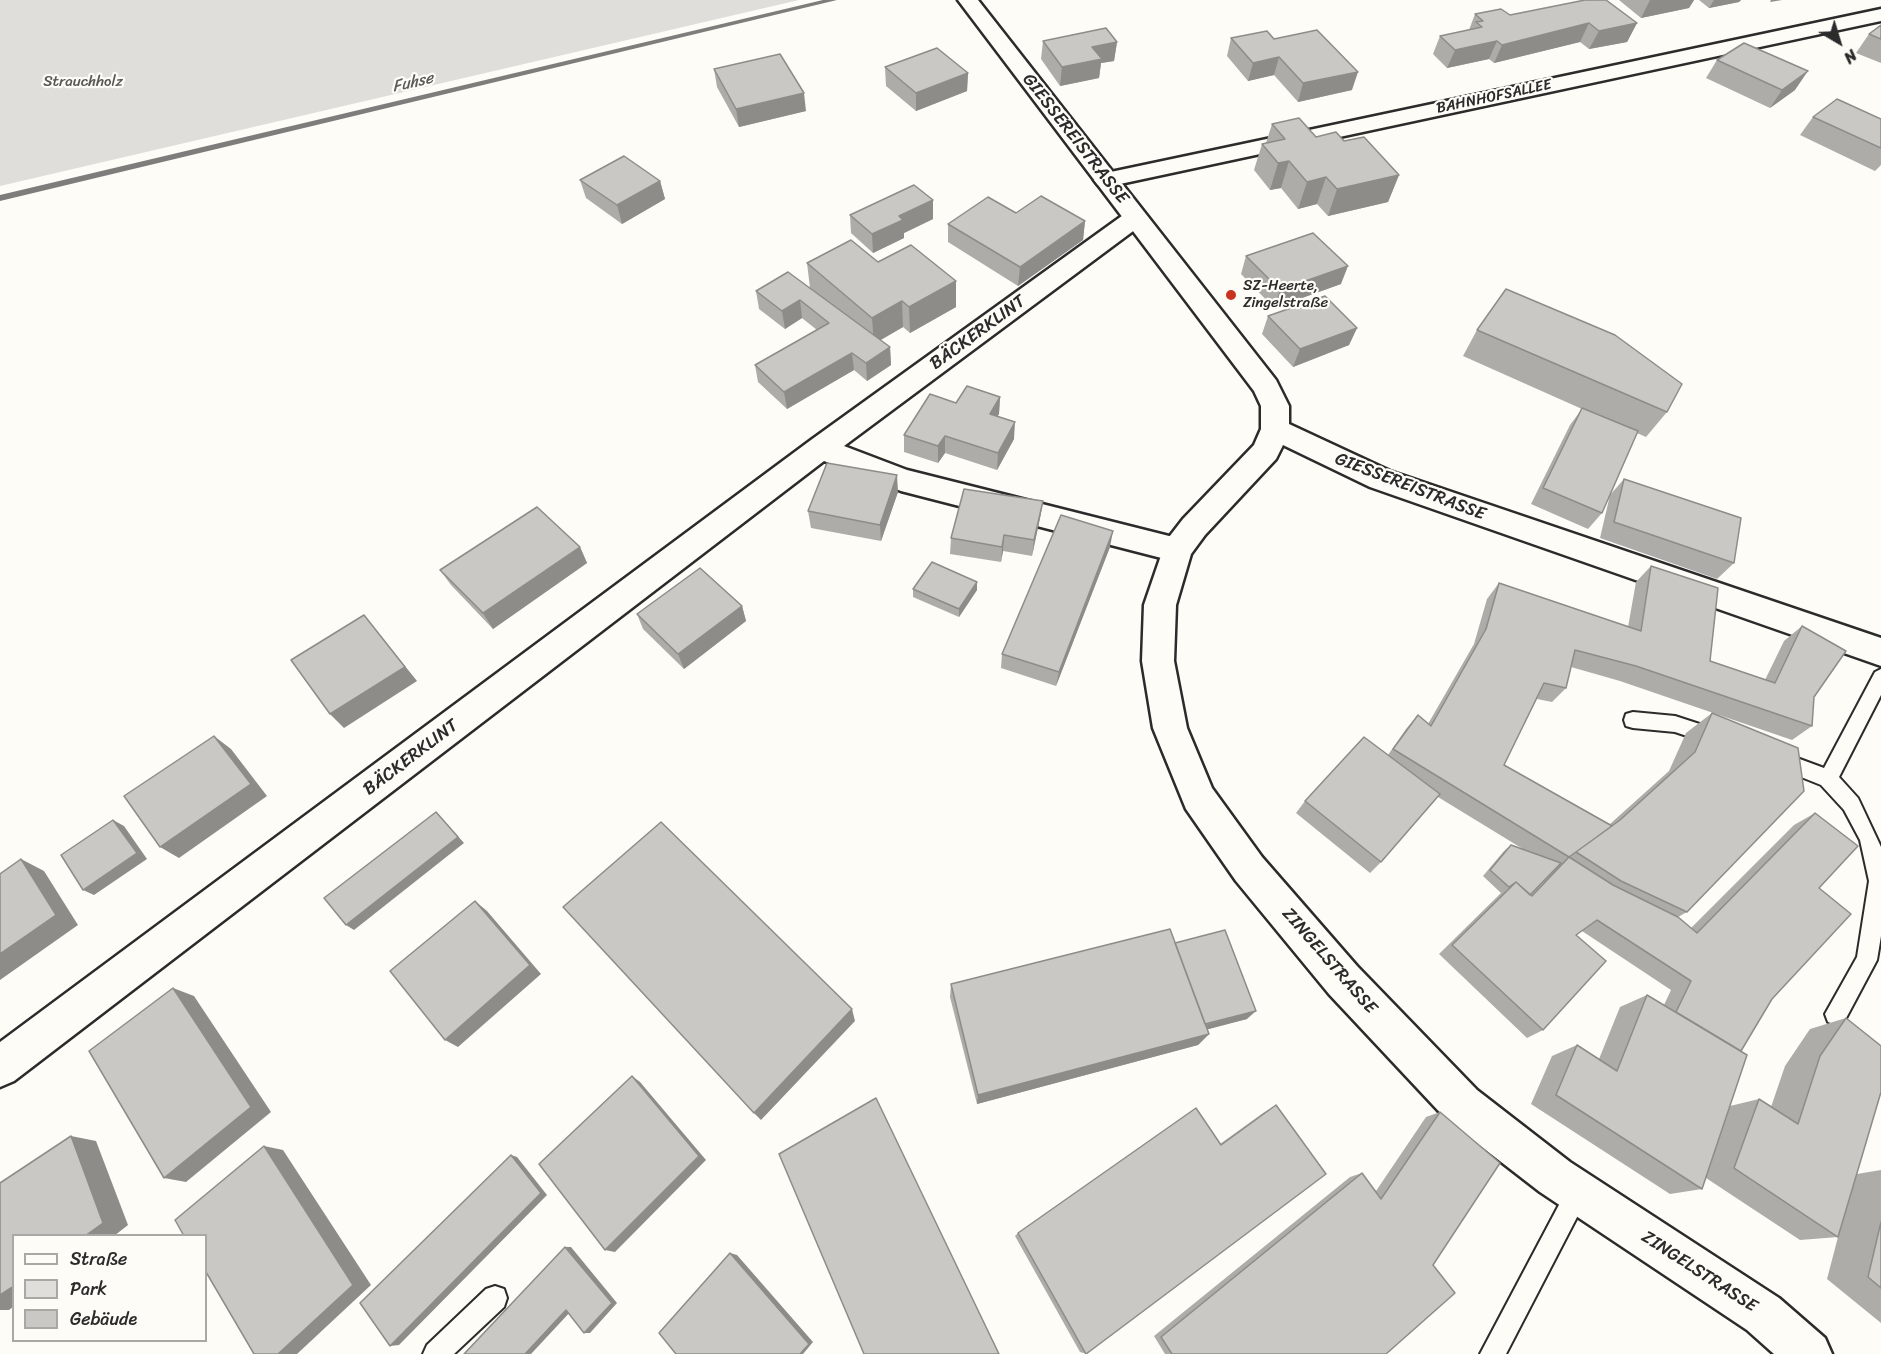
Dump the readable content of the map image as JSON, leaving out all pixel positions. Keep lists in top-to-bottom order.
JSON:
{
  "streets": {
    "street": [
      "BAHNHOFSALLEE",
      "GIESSEREISTRASSE",
      "BÄCKERKLINT",
      "ZINGELSTRASSE"
    ]
  },
  "crossings": [
    ["BAHNHOFSALLEE", "GIESSEREISTRASSE"],
    ["GIESSEREISTRASSE", "BÄCKERKLINT"],
    ["GIESSEREISTRASSE", "ZINGELSTRASSE"]
  ],
  "water": ["Fuhse"],
  "parks": ["Strauchholz"],
  "places": ["SZ-Heerte, Zingelstraße"],
  "legend": ["Straße", "Park", "Gebäude"],
  "north": "bottom right"
}
